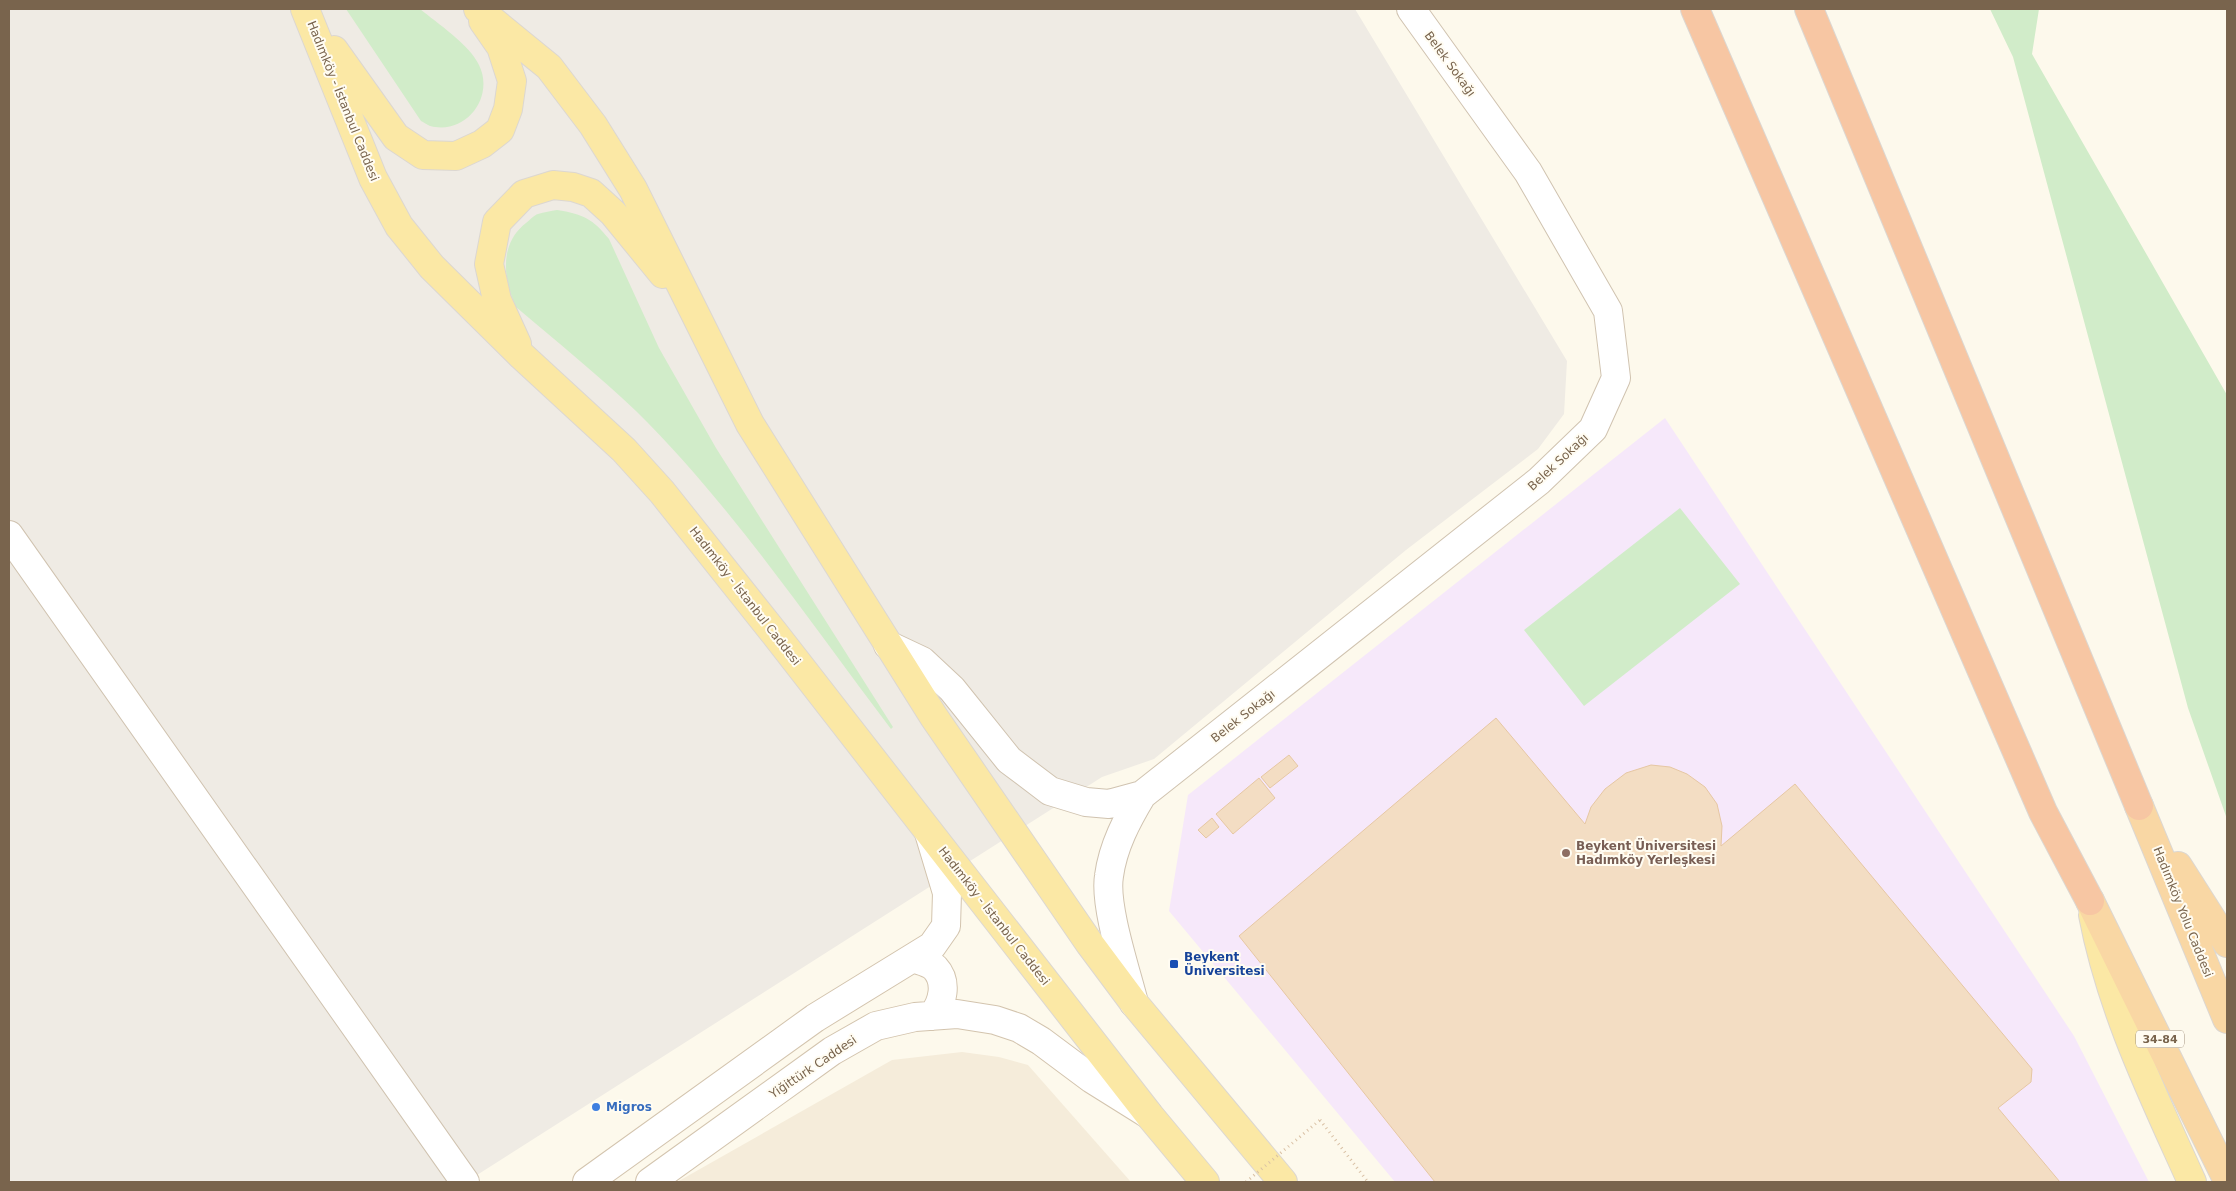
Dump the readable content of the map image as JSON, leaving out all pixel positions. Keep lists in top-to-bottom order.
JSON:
{
  "streets": {
    "highway": ["Hadımköy Yolu Caddesi", "34-84"],
    "main road": ["Hadımköy - İstanbul Caddesi"],
    "street": ["Belek Sokağı", "Yiğittürk Caddesi"]
  },
  "crossings": [
    ["Hadımköy - İstanbul Caddesi", "Yiğittürk Caddesi"]
  ],
  "places": {
    "other": ["Beykent Üniversitesi Hadımköy Yerleşkesi", "Migros"],
    "transit": ["Beykent Üniversitesi"]
  }
}
